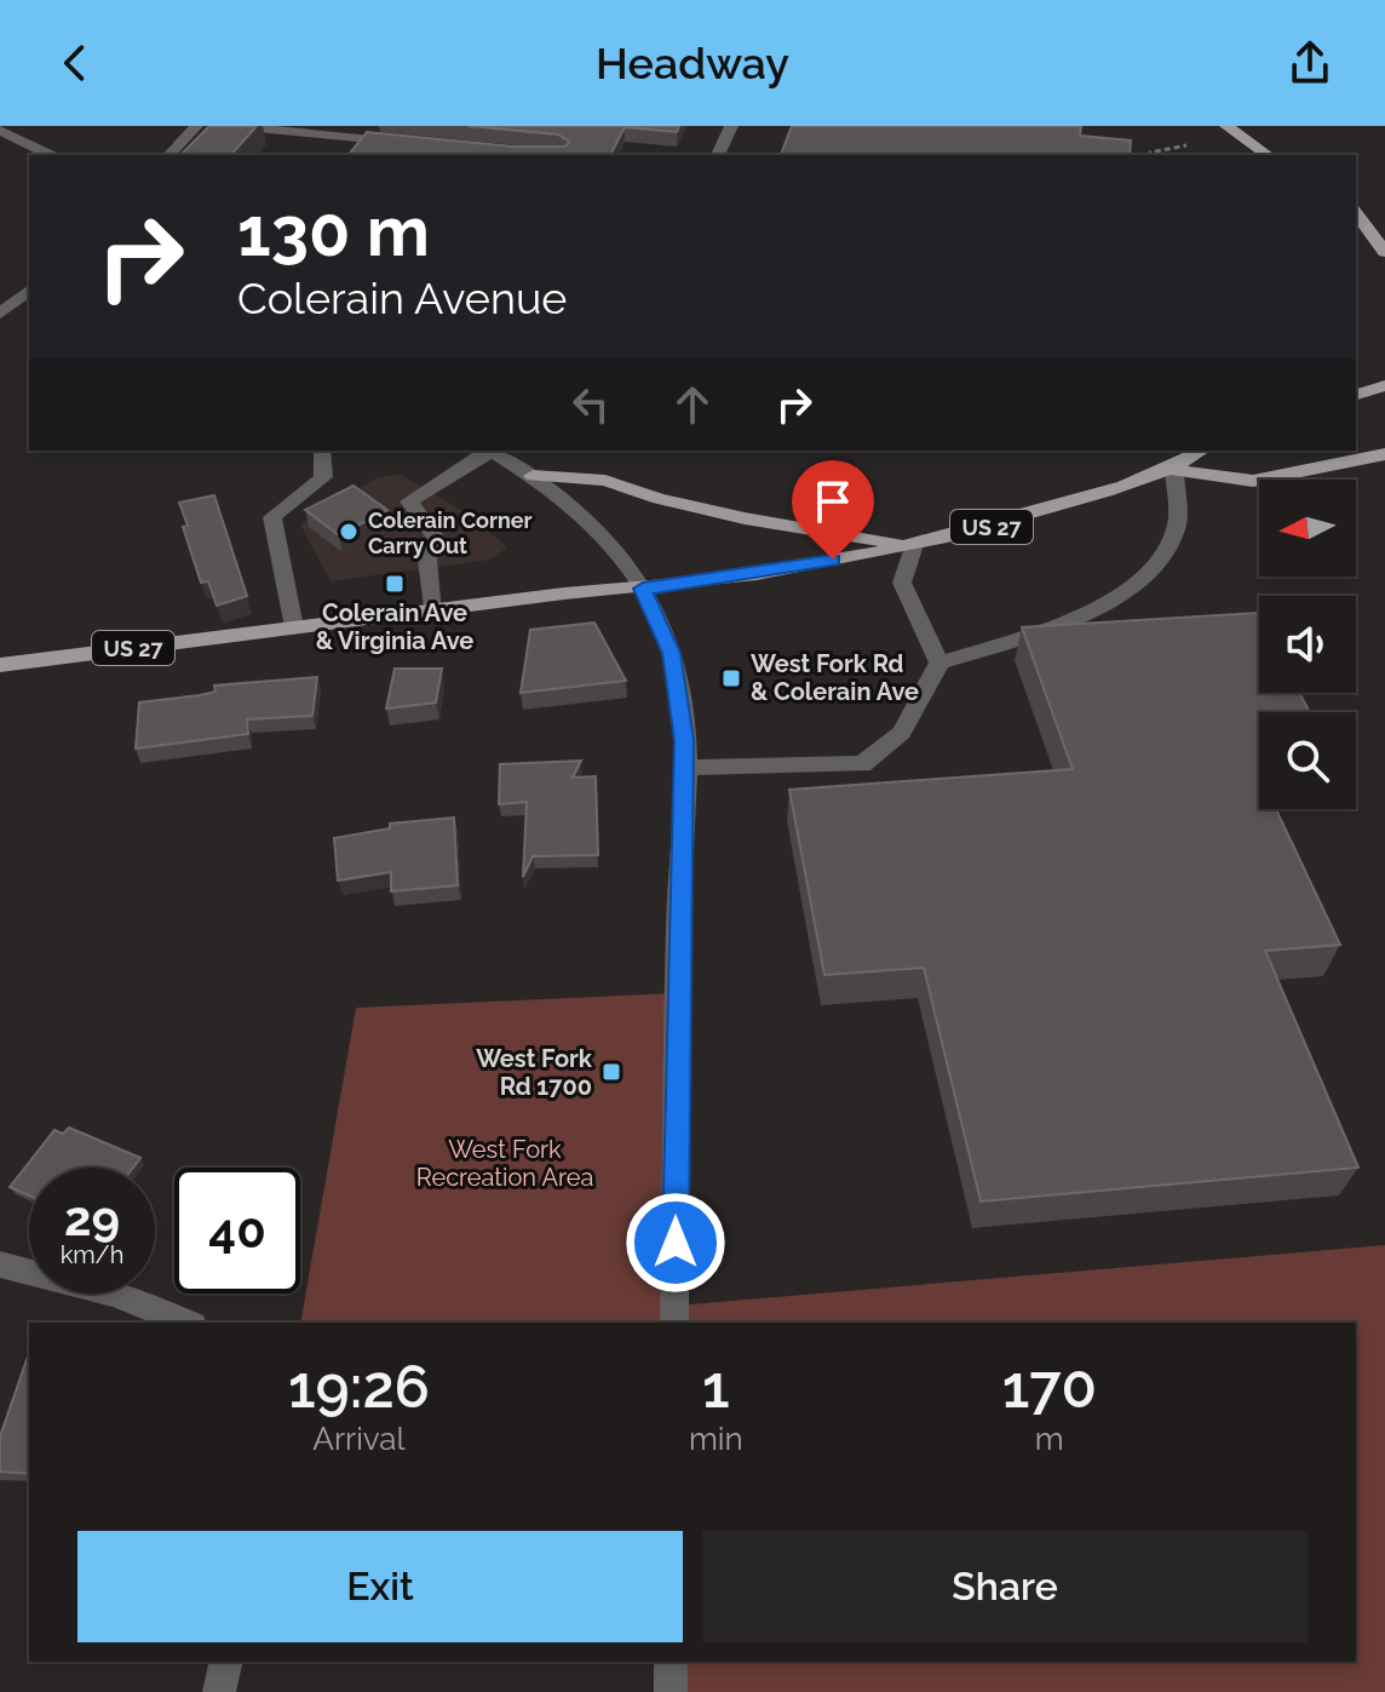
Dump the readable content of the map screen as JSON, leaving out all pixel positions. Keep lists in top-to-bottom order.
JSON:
{
  "streets": {
    "main road": ["US 27"]
  },
  "parks": ["West Fork Recreation Area"],
  "places": {
    "other": ["Colerain Corner Carry Out"],
    "transit": ["Colerain Ave & Virginia Ave", "West Fork Rd & Colerain Ave", "West Fork Rd 1700"]
  },
  "north": "left",
  "page": {
    "header": "Headway",
    "turn": ["130 m", "Colerain Avenue"],
    "speed": "29 km/h",
    "limit": "40",
    "eta": [
      "19:26",
      "Arrival",
      "1",
      "min",
      "170",
      "m"
    ],
    "buttons": ["Exit", "Share"]
  }
}
